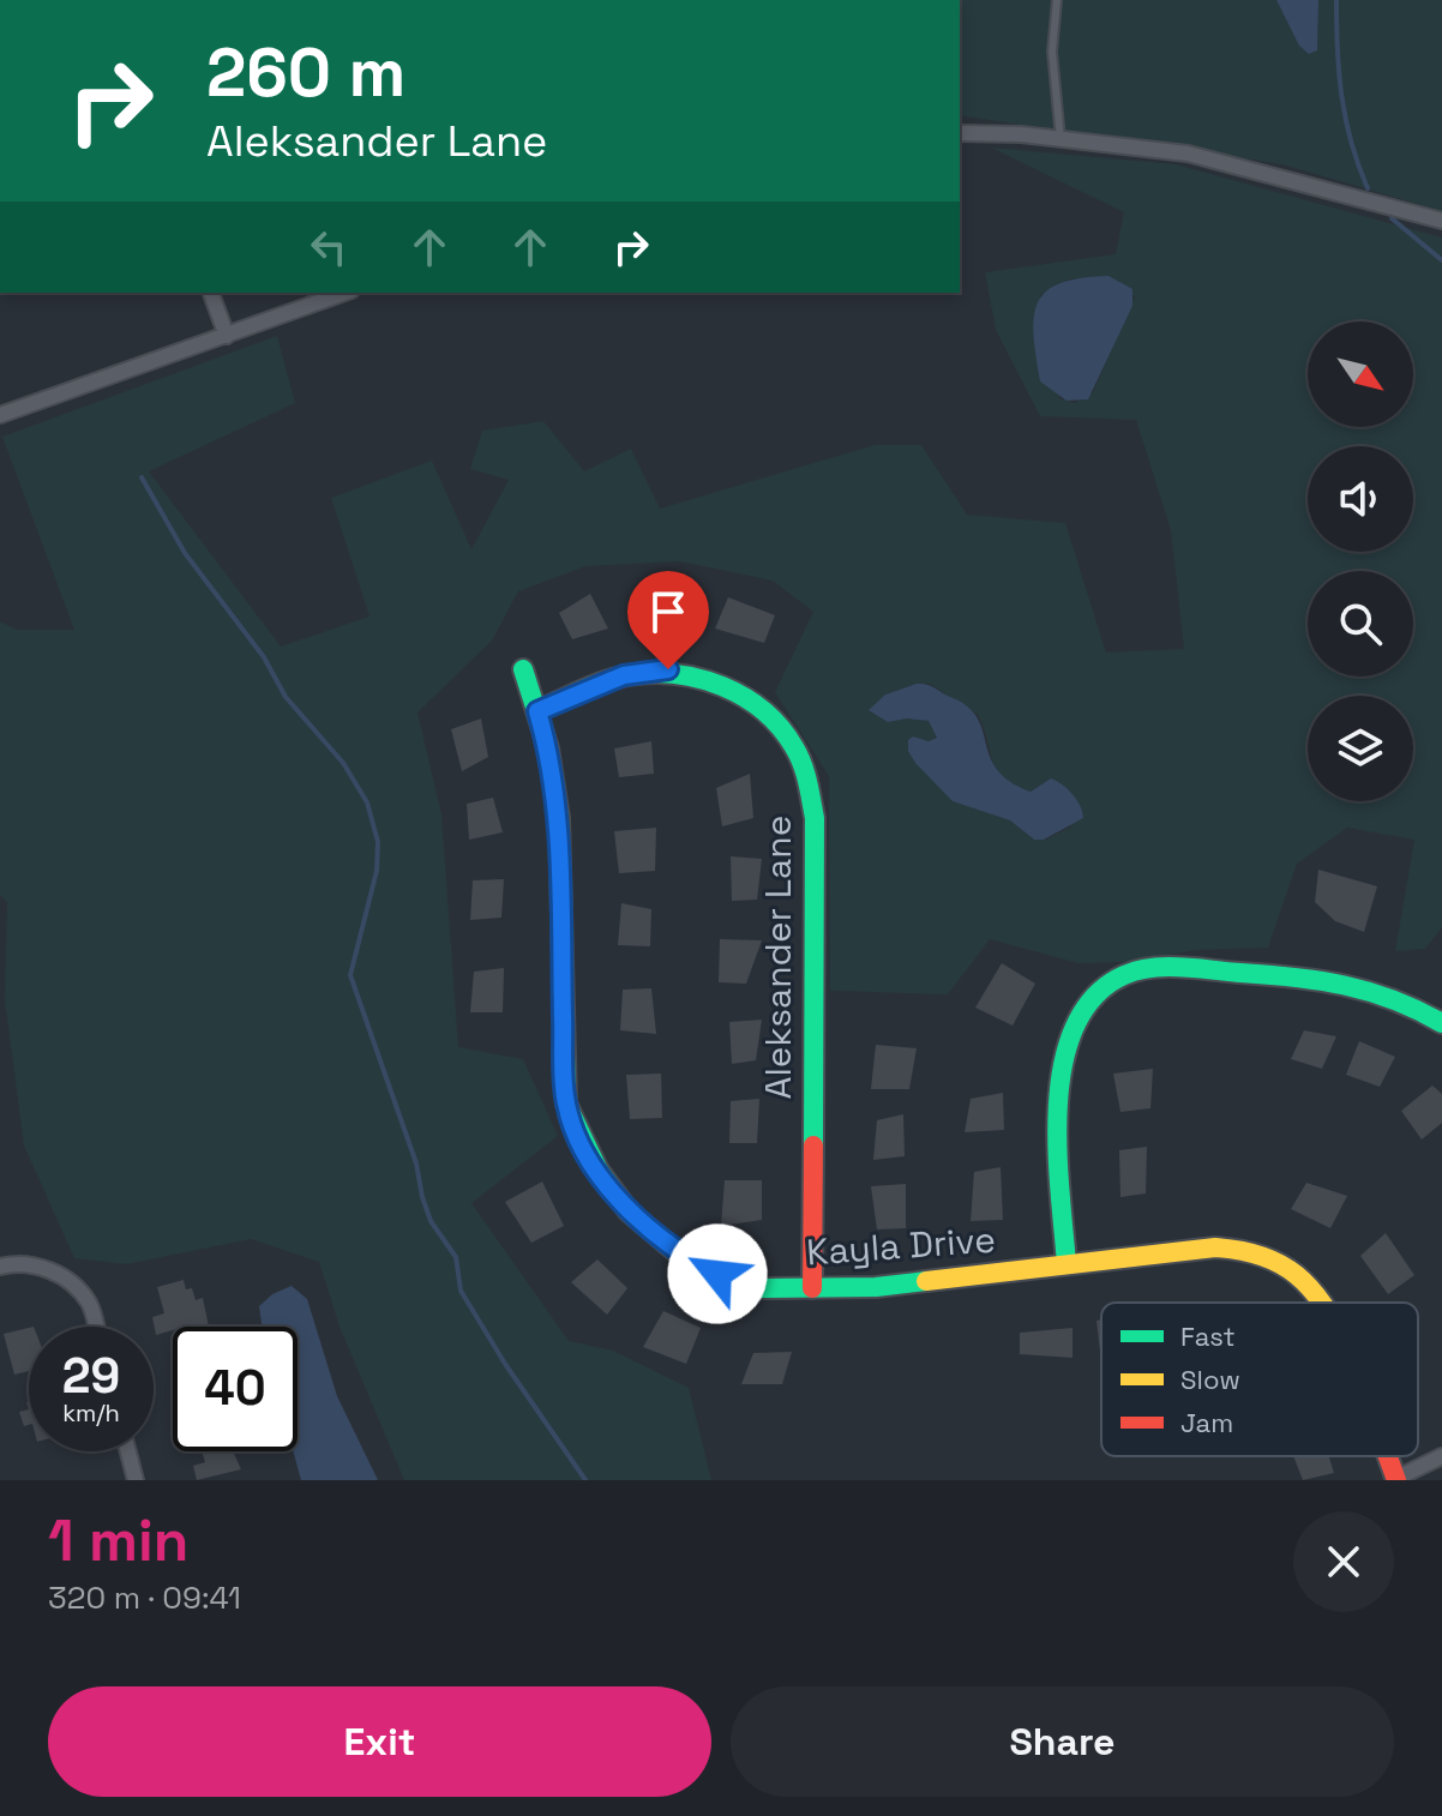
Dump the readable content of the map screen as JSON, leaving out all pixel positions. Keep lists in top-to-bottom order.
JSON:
{
  "streets": {
    "street": ["Aleksander Lane", "Kayla Drive"]
  },
  "crossings": [
    ["Aleksander Lane", "Kayla Drive"]
  ],
  "legend": ["Fast", "Slow", "Jam"],
  "north": "bottom right",
  "page": {
    "turn": ["260 m", "Aleksander Lane"],
    "speed": "29 km/h",
    "limit": "40",
    "heading": ["1 min", "320 m · 09:41"],
    "buttons": ["Exit", "Share"]
  }
}
